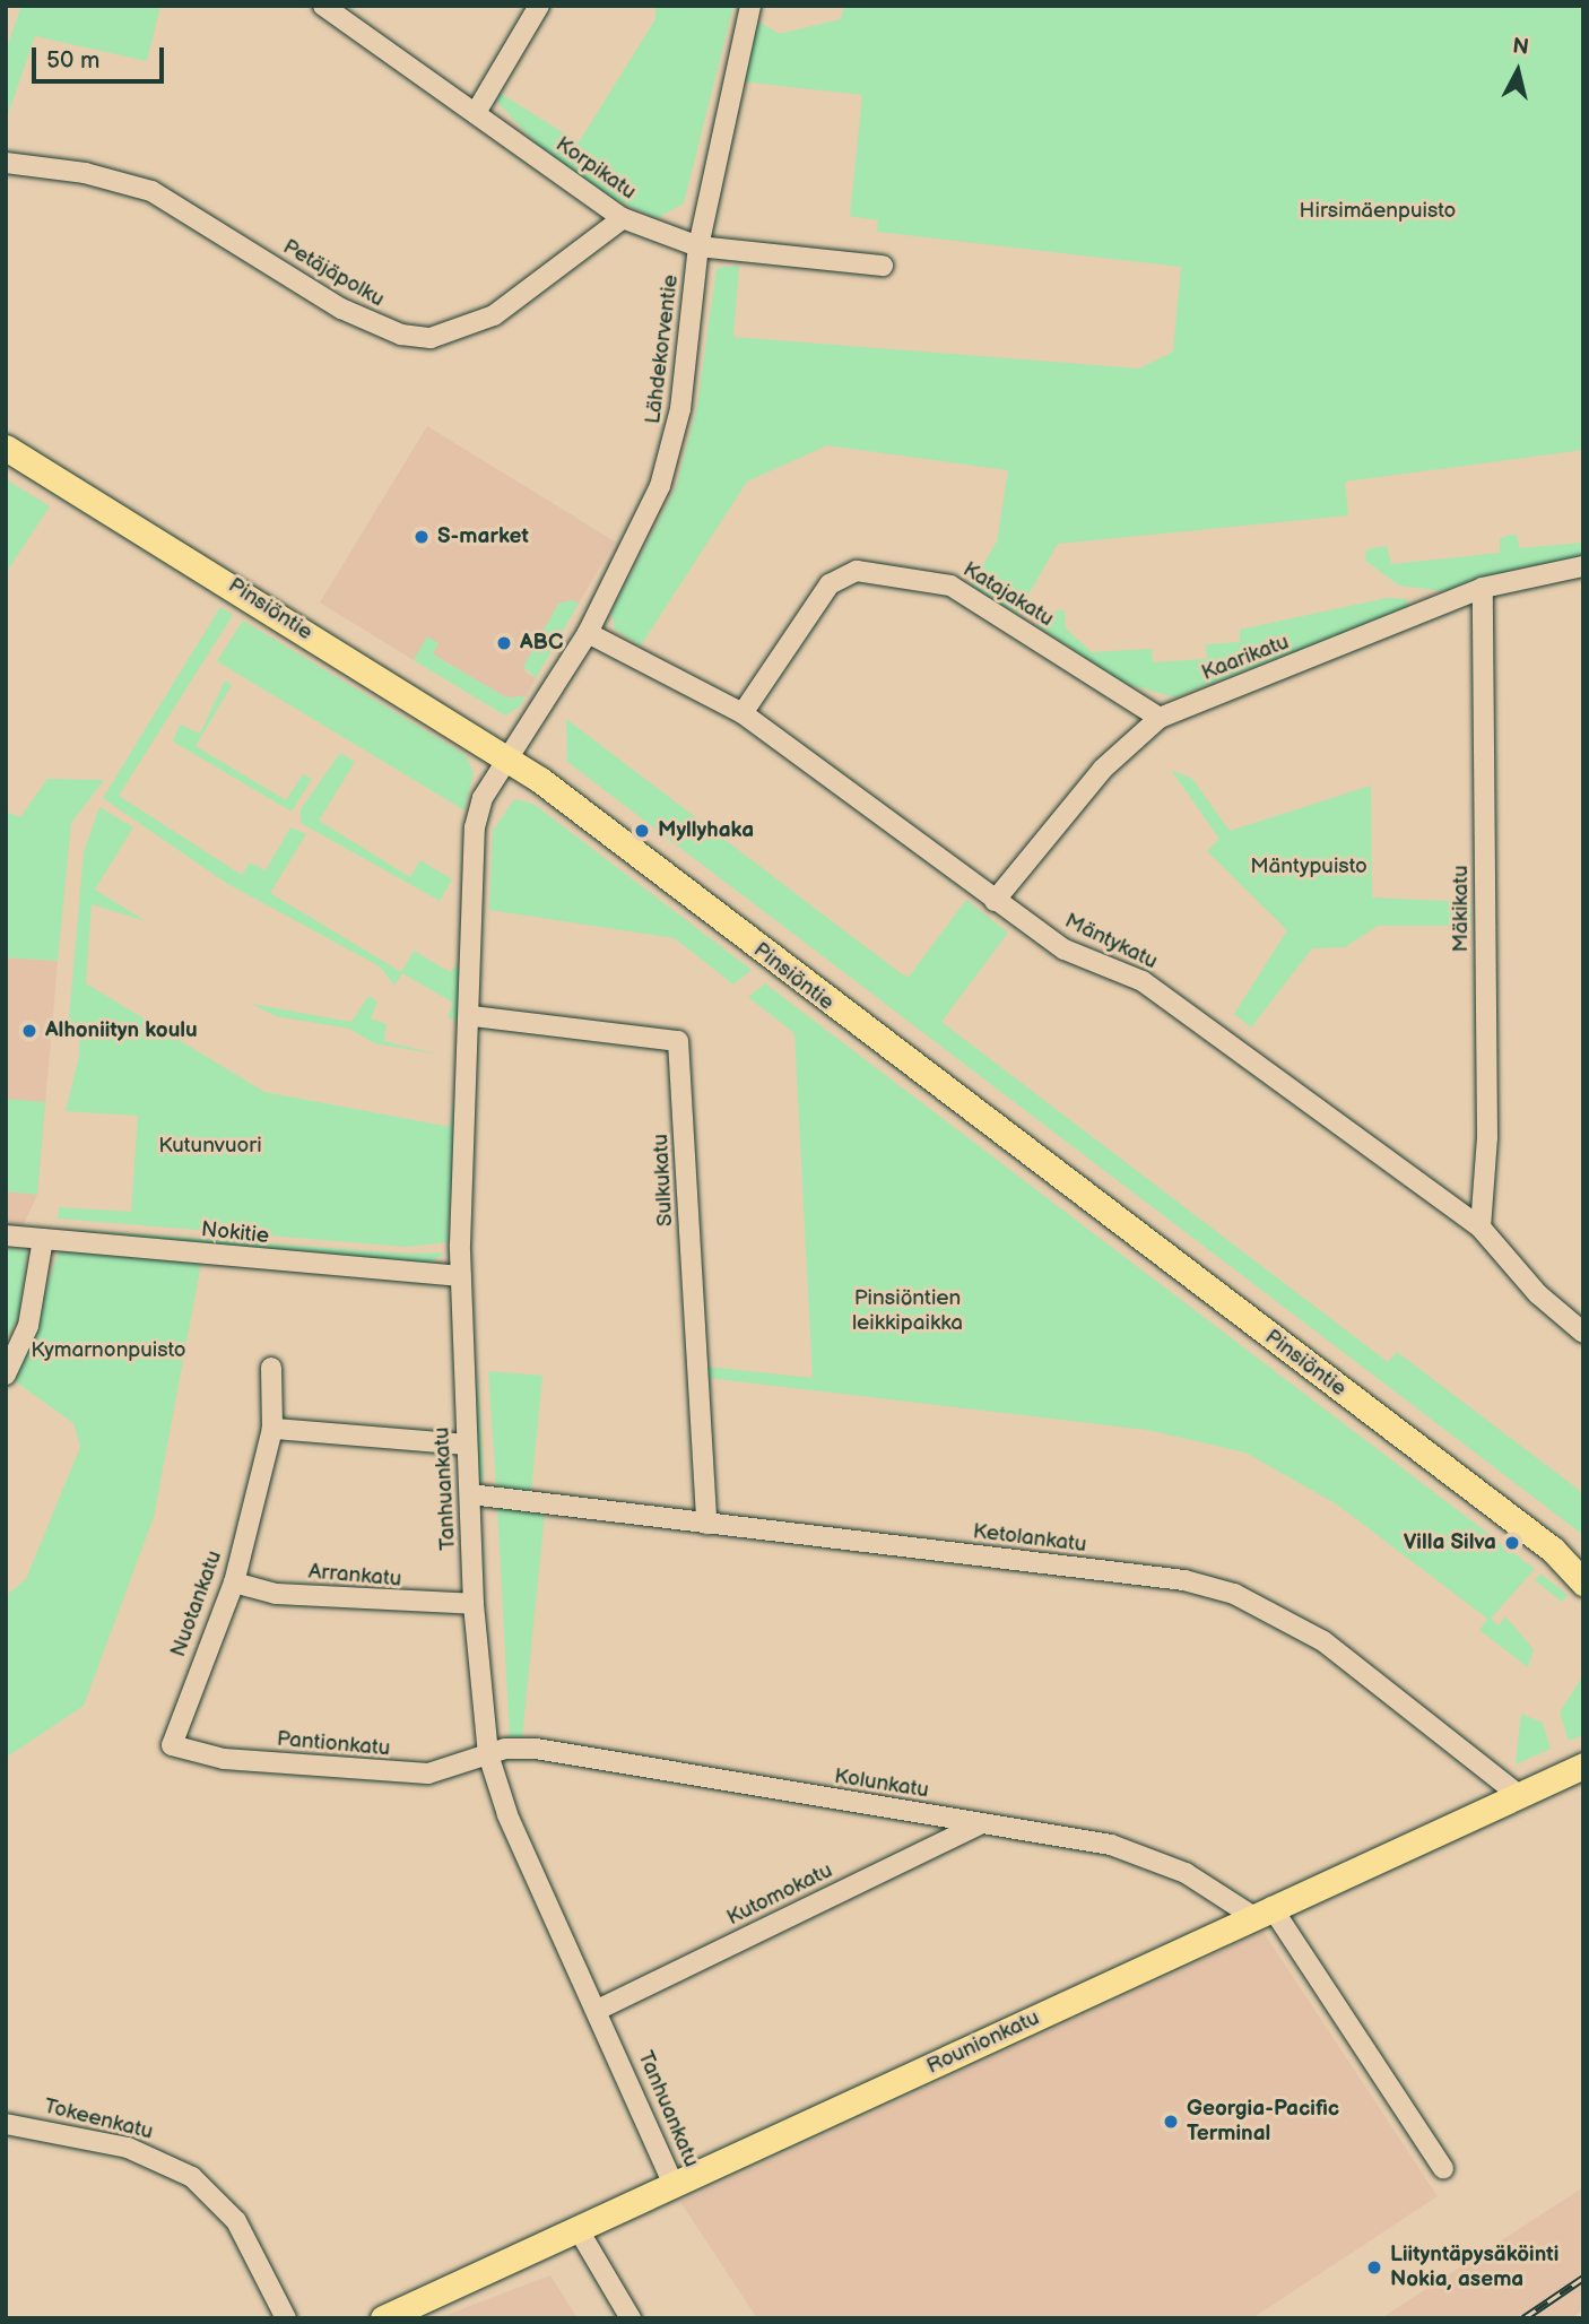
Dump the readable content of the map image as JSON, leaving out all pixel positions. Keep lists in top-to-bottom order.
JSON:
{
  "streets": {
    "main road": ["Pinsiöntie", "Rounionkatu"],
    "street": [
      "Korpikatu",
      "Petäjäpolku",
      "Lähdekorventie",
      "Katajakatu",
      "Kaarikatu",
      "Mäkikatu",
      "Mäntykatu",
      "Sulkukatu",
      "Nokitie",
      "Tanhuankatu",
      "Ketolankatu",
      "Arrankatu",
      "Nuotankatu",
      "Pantionkatu",
      "Kolunkatu",
      "Kutomokatu",
      "Tokeenkatu"
    ]
  },
  "crossings": [
    ["Korpikatu", "Petäjäpolku"],
    ["Korpikatu", "Lähdekorventie"],
    ["Lähdekorventie", "Pinsiöntie"],
    ["Lähdekorventie", "Mäntykatu"],
    ["Lähdekorventie", "Tanhuankatu"],
    ["Katajakatu", "Kaarikatu"],
    ["Katajakatu", "Mäntykatu"],
    ["Pinsiöntie", "Tanhuankatu"],
    ["Kaarikatu", "Mäkikatu"],
    ["Kaarikatu", "Mäntykatu"],
    ["Mäkikatu", "Mäntykatu"],
    ["Sulkukatu", "Tanhuankatu"],
    ["Sulkukatu", "Ketolankatu"],
    ["Nokitie", "Tanhuankatu"],
    ["Tanhuankatu", "Ketolankatu"],
    ["Tanhuankatu", "Arrankatu"],
    ["Tanhuankatu", "Pantionkatu"],
    ["Tanhuankatu", "Kolunkatu"],
    ["Tanhuankatu", "Kutomokatu"],
    ["Tanhuankatu", "Rounionkatu"],
    ["Ketolankatu", "Rounionkatu"],
    ["Arrankatu", "Nuotankatu"],
    ["Nuotankatu", "Pantionkatu"],
    ["Pantionkatu", "Kolunkatu"],
    ["Kolunkatu", "Kutomokatu"],
    ["Kolunkatu", "Rounionkatu"]
  ],
  "parks": [
    "Hirsimäenpuisto",
    "Mäntypuisto",
    "Kutunvuori",
    "Pinsiöntien leikkipaikka",
    "Kymarnonpuisto"
  ],
  "places": [
    "S-market",
    "ABC",
    "Myllyhaka",
    "Alhoniityn koulu",
    "Villa Silva",
    "Georgia-Pacific Terminal",
    "Liityntäpysäköinti Nokia, asema"
  ],
  "scale_bar": "50 m",
  "north": "top"
}
